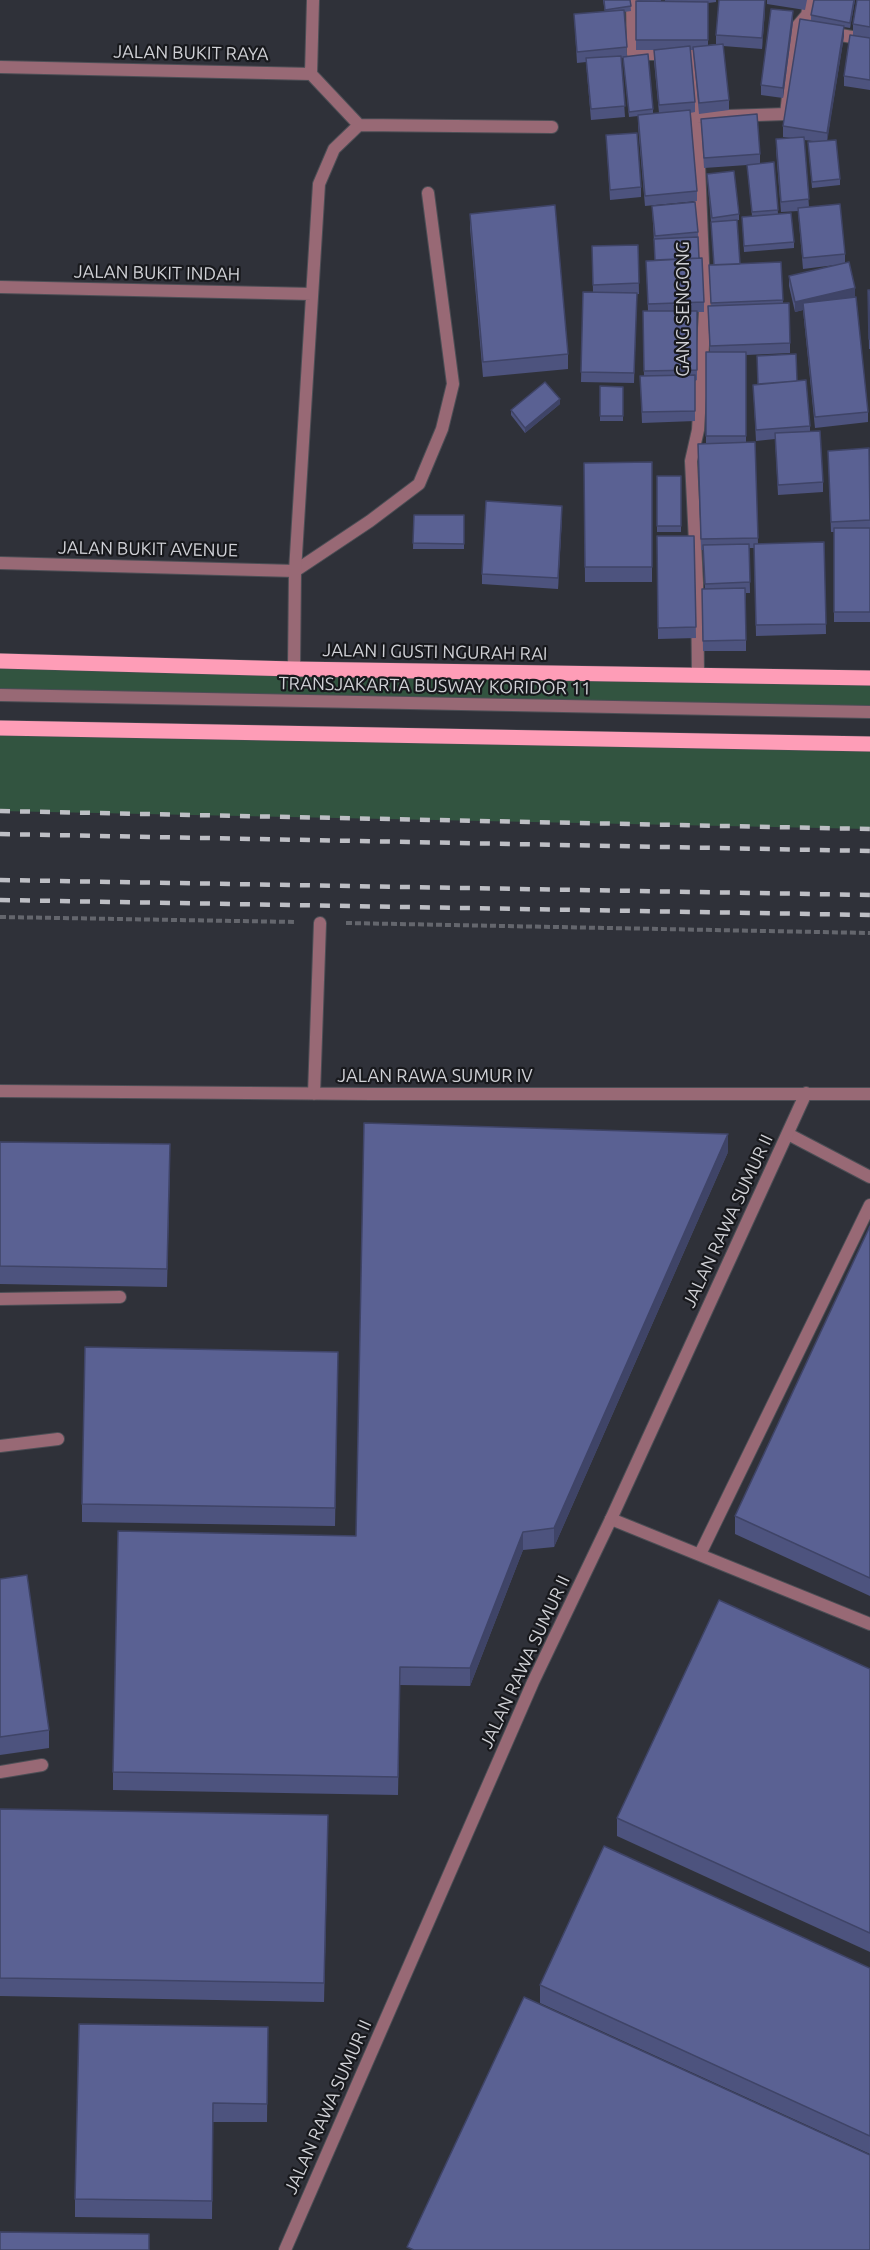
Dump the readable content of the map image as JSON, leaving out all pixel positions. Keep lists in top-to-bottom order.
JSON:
{
  "streets": {
    "main road": ["JALAN I GUSTI NGURAH RAI"],
    "street": [
      "JALAN BUKIT RAYA",
      "JALAN BUKIT INDAH",
      "GANG SENGONG",
      "JALAN BUKIT AVENUE",
      "TRANSJAKARTA BUSWAY KORIDOR 11",
      "JALAN RAWA SUMUR IV",
      "JALAN RAWA SUMUR II"
    ]
  },
  "crossings": [
    ["GANG SENGONG", "JALAN I GUSTI NGURAH RAI"],
    ["JALAN RAWA SUMUR IV", "JALAN RAWA SUMUR II"]
  ]
}
